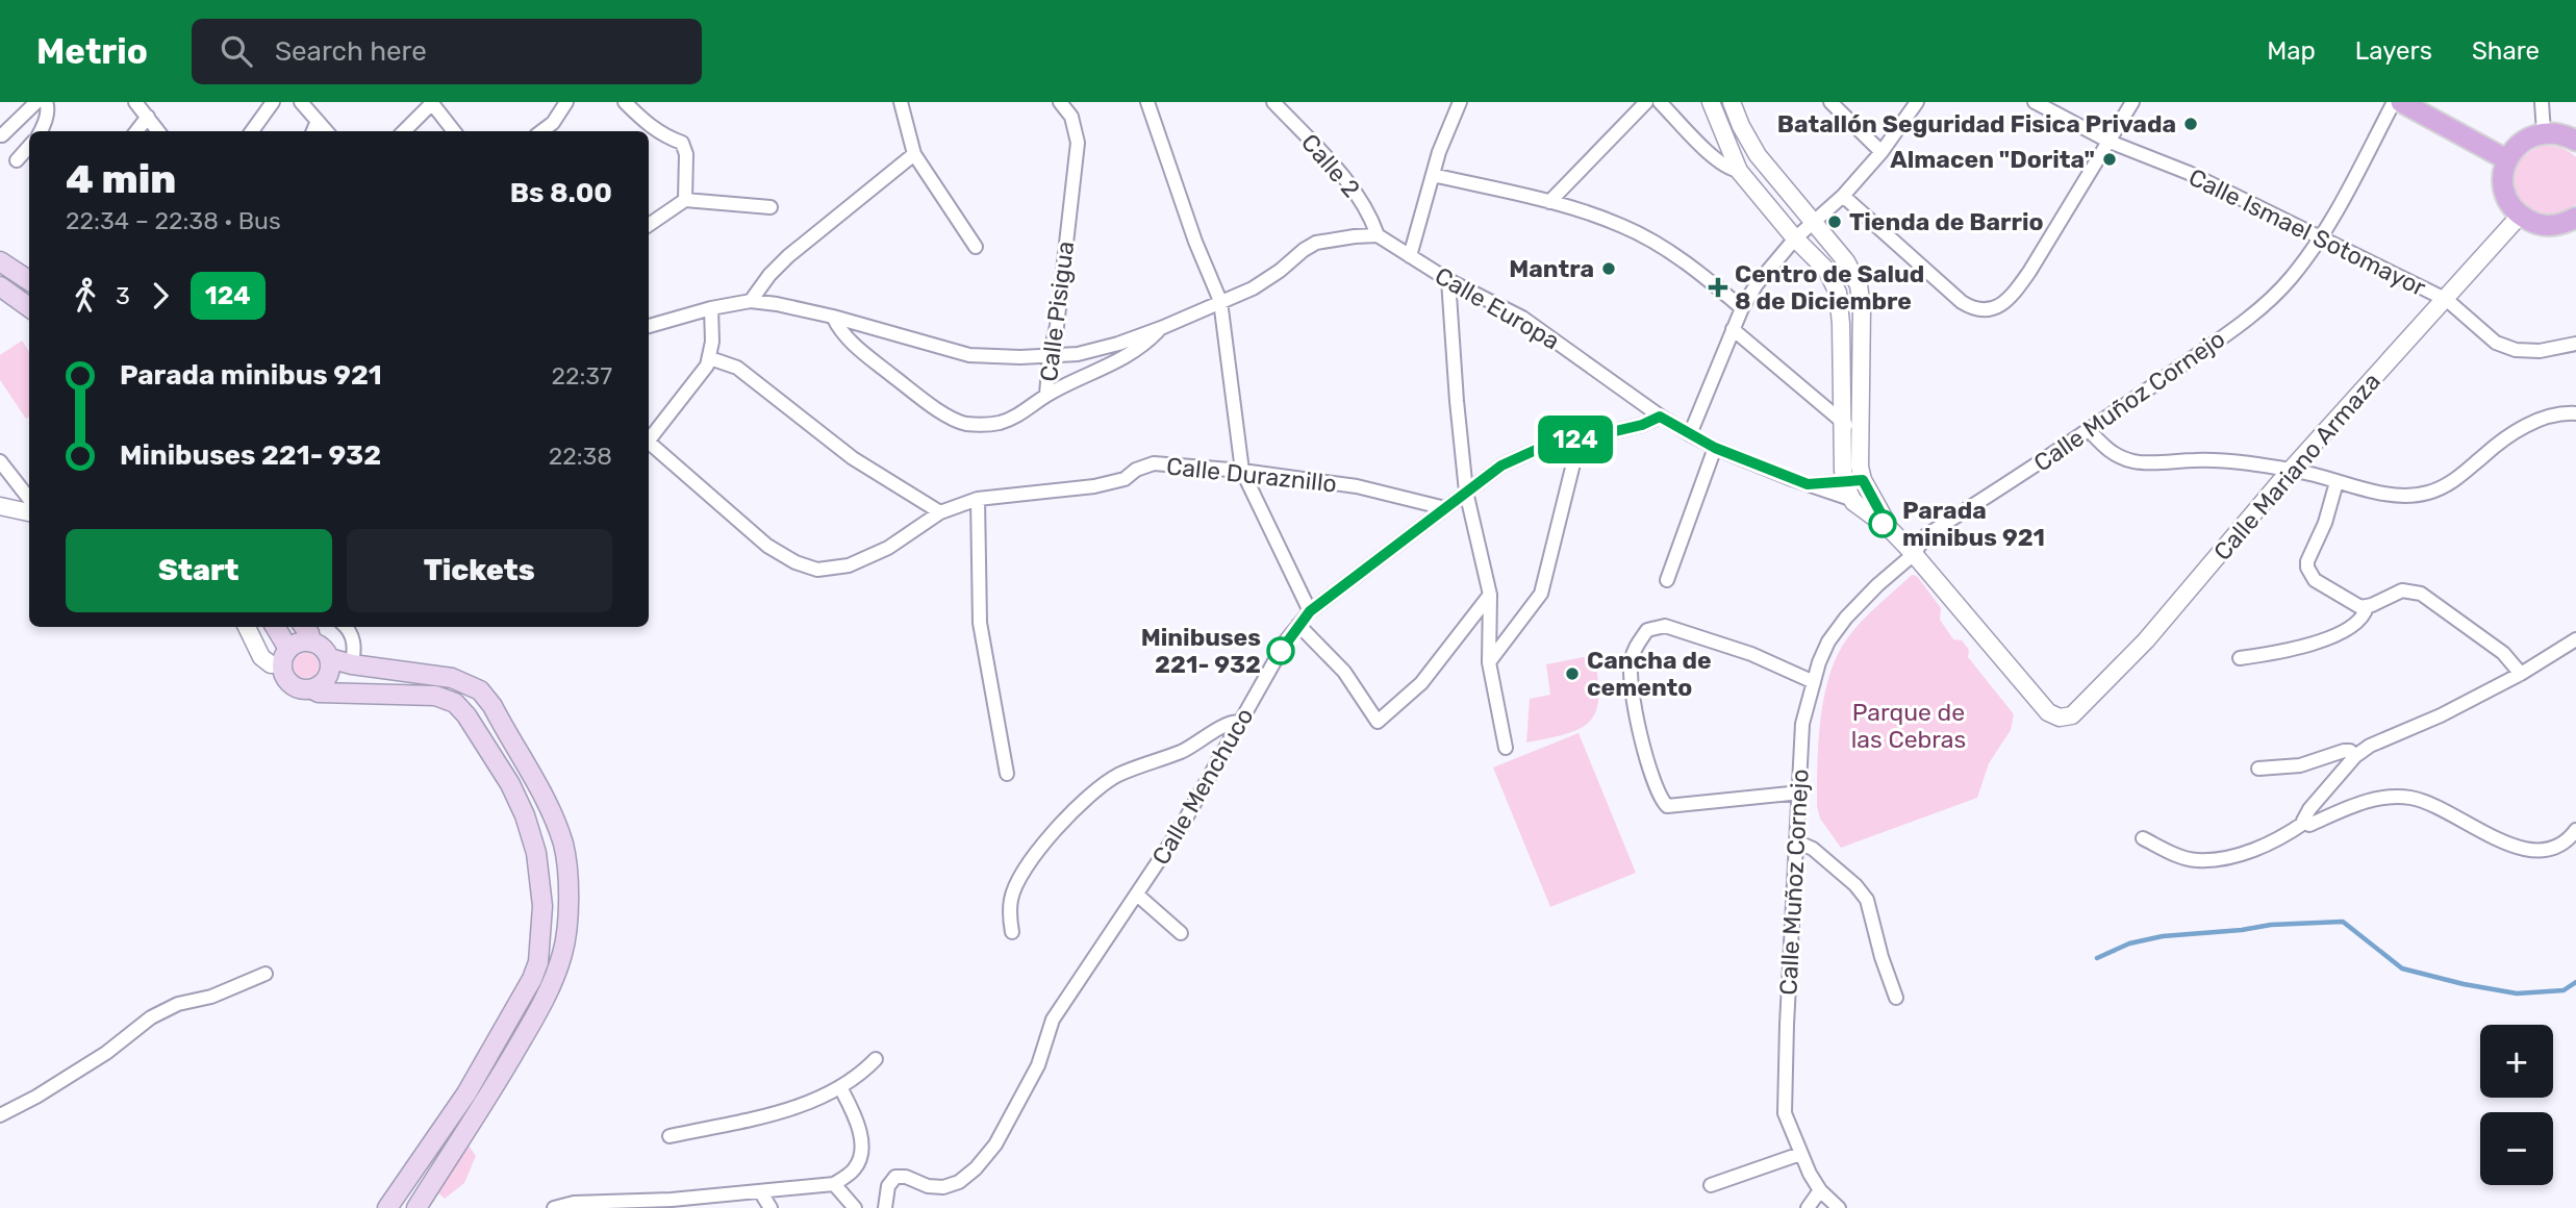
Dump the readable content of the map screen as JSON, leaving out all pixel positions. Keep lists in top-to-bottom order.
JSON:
{
  "streets": {
    "street": [
      "Calle 2",
      "Calle Ismael Sotomayor",
      "Calle Europa",
      "Calle Pisigua",
      "Calle Muñoz Cornejo",
      "Calle Mariano Armaza",
      "Calle Duraznillo",
      "Calle Menchuco"
    ]
  },
  "crossings": [
    ["Calle 2", "Calle Europa"],
    ["Calle Ismael Sotomayor", "Calle Muñoz Cornejo"],
    ["Calle Ismael Sotomayor", "Calle Mariano Armaza"],
    ["Calle Europa", "Calle Menchuco"],
    ["Calle Muñoz Cornejo", "Calle Mariano Armaza"],
    ["Calle Duraznillo", "Calle Menchuco"]
  ],
  "parks": ["Parque de las Cebras"],
  "places": {
    "other": [
      "Batallón Seguridad Fisica Privada",
      "Almacen \"Dorita\"",
      "Tienda de Barrio",
      "Mantra",
      "Parada minibus 921",
      "Minibuses 221- 932",
      "Cancha de cemento"
    ],
    "health": ["Centro de Salud 8 de Diciembre"]
  },
  "lines": ["bus line 124"],
  "page": {
    "header": "Metrio",
    "search": "Search here",
    "nav": ["Map", "Layers", "Share"],
    "on_map": "124",
    "heading": ["4 min", "22:34 – 22:38 · Bus", "Bs 8.00"],
    "legs": ["3", "124"],
    "list": [
      {
        "name": "Parada minibus 921",
        "value": "22:37"
      },
      {
        "name": "Minibuses 221- 932",
        "value": "22:38"
      }
    ],
    "buttons": ["Start", "Tickets"],
    "map_buttons": ["+", "−"]
  }
}
